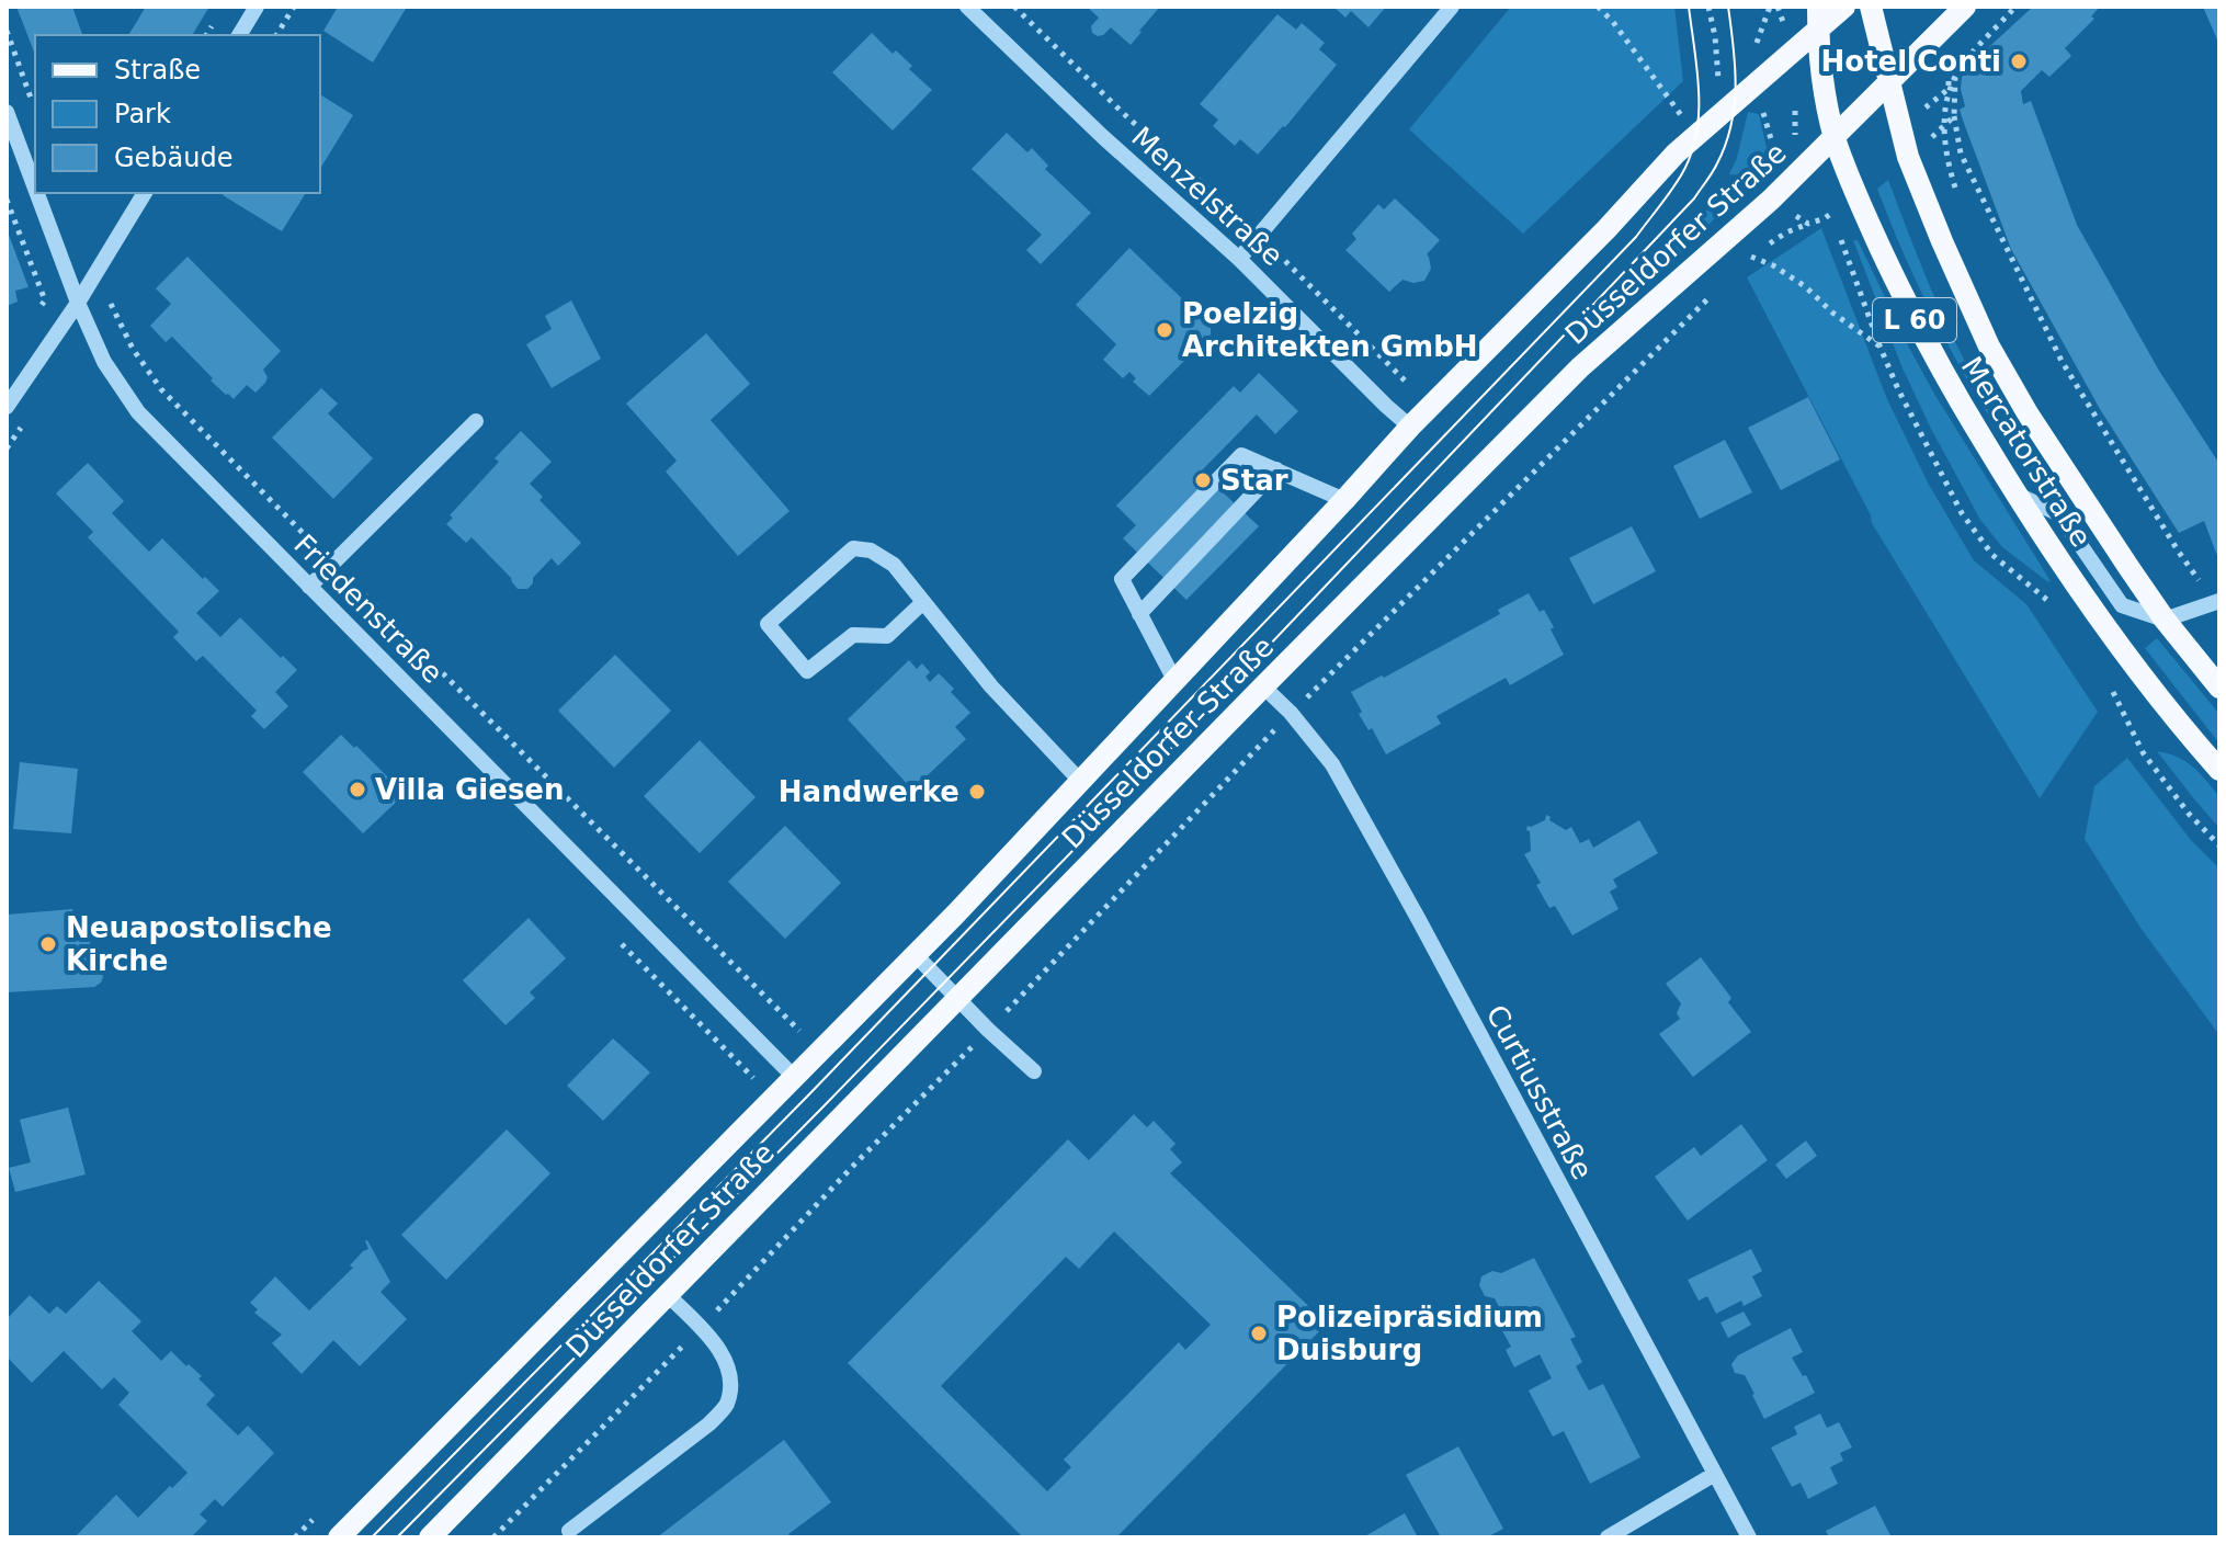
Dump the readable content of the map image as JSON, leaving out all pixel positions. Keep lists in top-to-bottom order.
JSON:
{
  "streets": {
    "main road": ["Düsseldorfer Straße", "L 60", "Mercatorstraße"],
    "street": ["Menzelstraße", "Friedenstraße", "Curtiusstraße"]
  },
  "crossings": [
    ["Menzelstraße", "Düsseldorfer Straße"],
    ["Düsseldorfer Straße", "L 60"],
    ["Düsseldorfer Straße", "Mercatorstraße"],
    ["Düsseldorfer Straße", "Friedenstraße"],
    ["Düsseldorfer Straße", "Curtiusstraße"],
    ["L 60", "Mercatorstraße"]
  ],
  "places": [
    "Hotel Conti",
    "Poelzig Architekten GmbH",
    "Star",
    "Villa Giesen",
    "Handwerke",
    "Neuapostolische Kirche",
    "Polizeipräsidium Duisburg"
  ],
  "legend": ["Straße", "Park", "Gebäude"]
}
